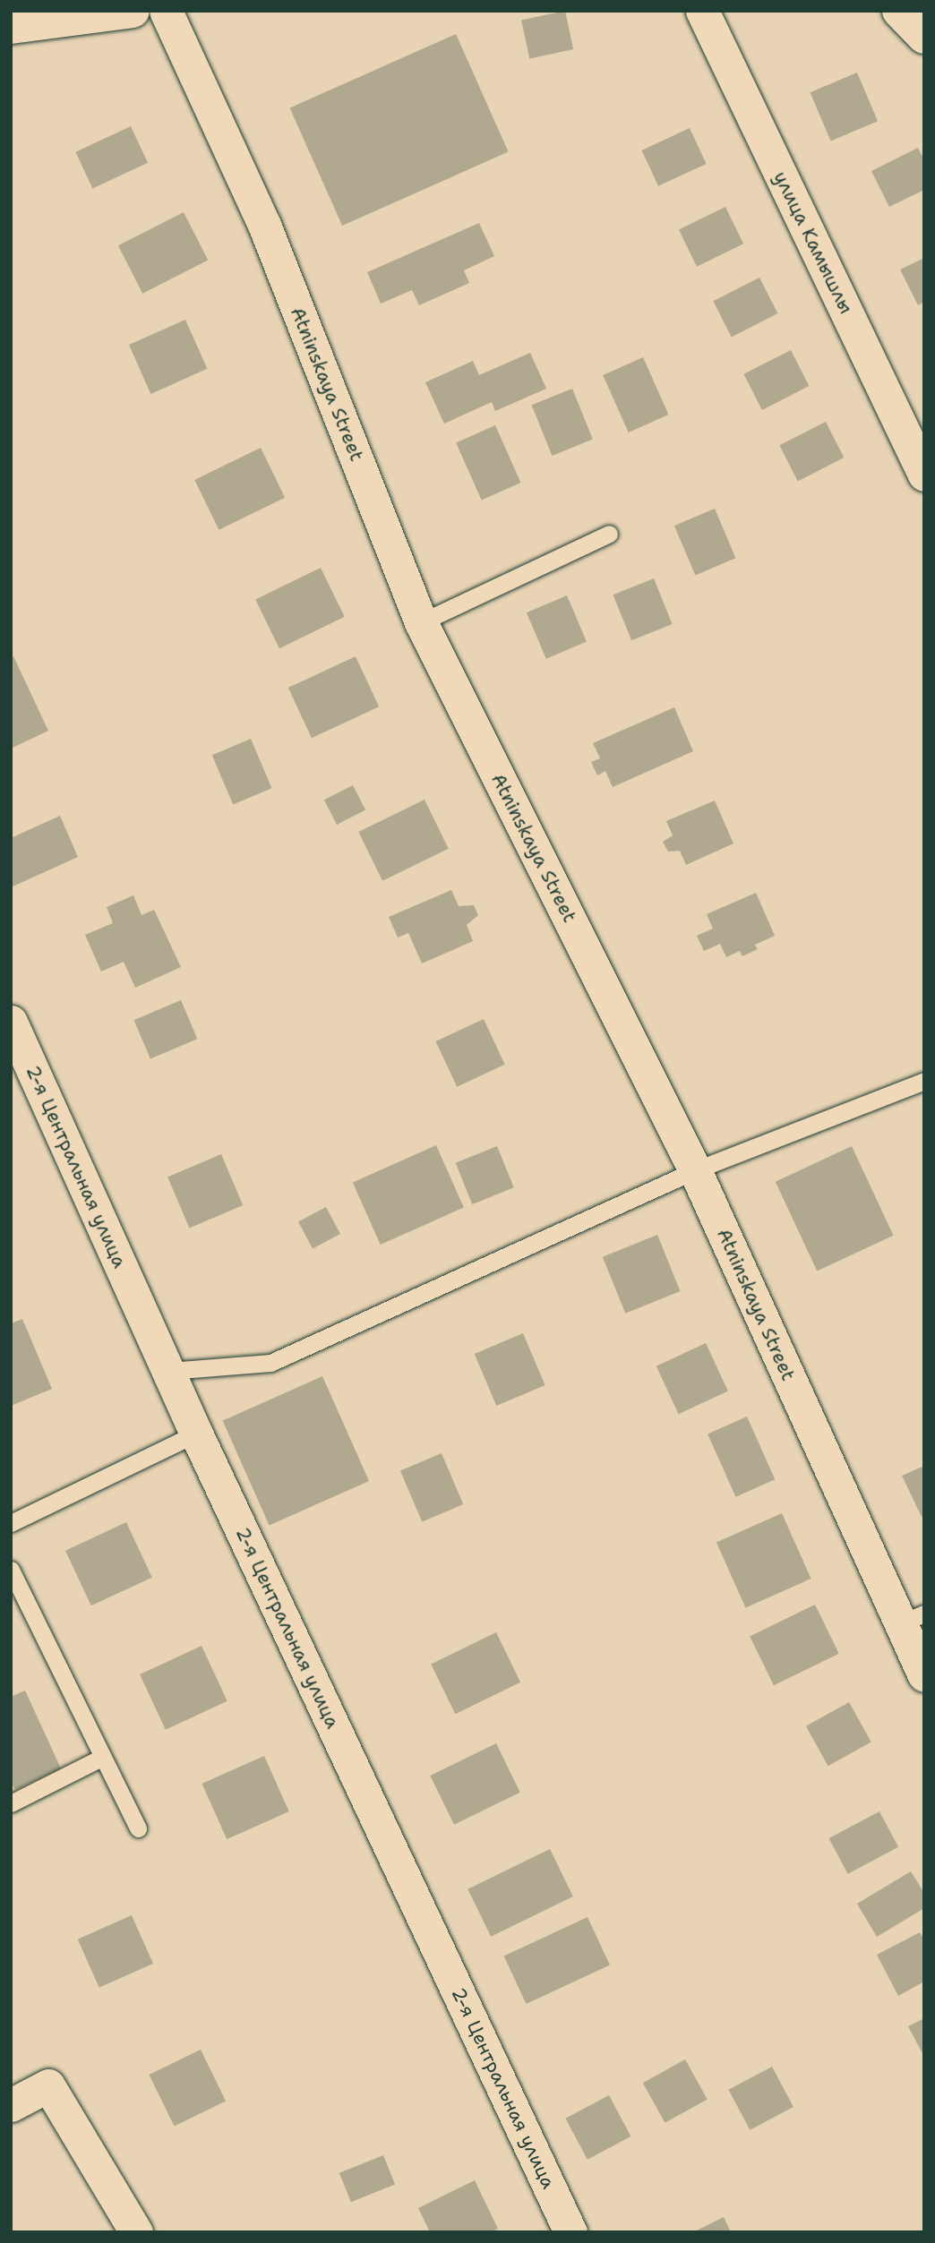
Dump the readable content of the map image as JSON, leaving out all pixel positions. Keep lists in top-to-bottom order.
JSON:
{
  "streets": {
    "street": ["улица Камышлы", "Atninskaya Street", "2-я Центральная улица"]
  }
}
